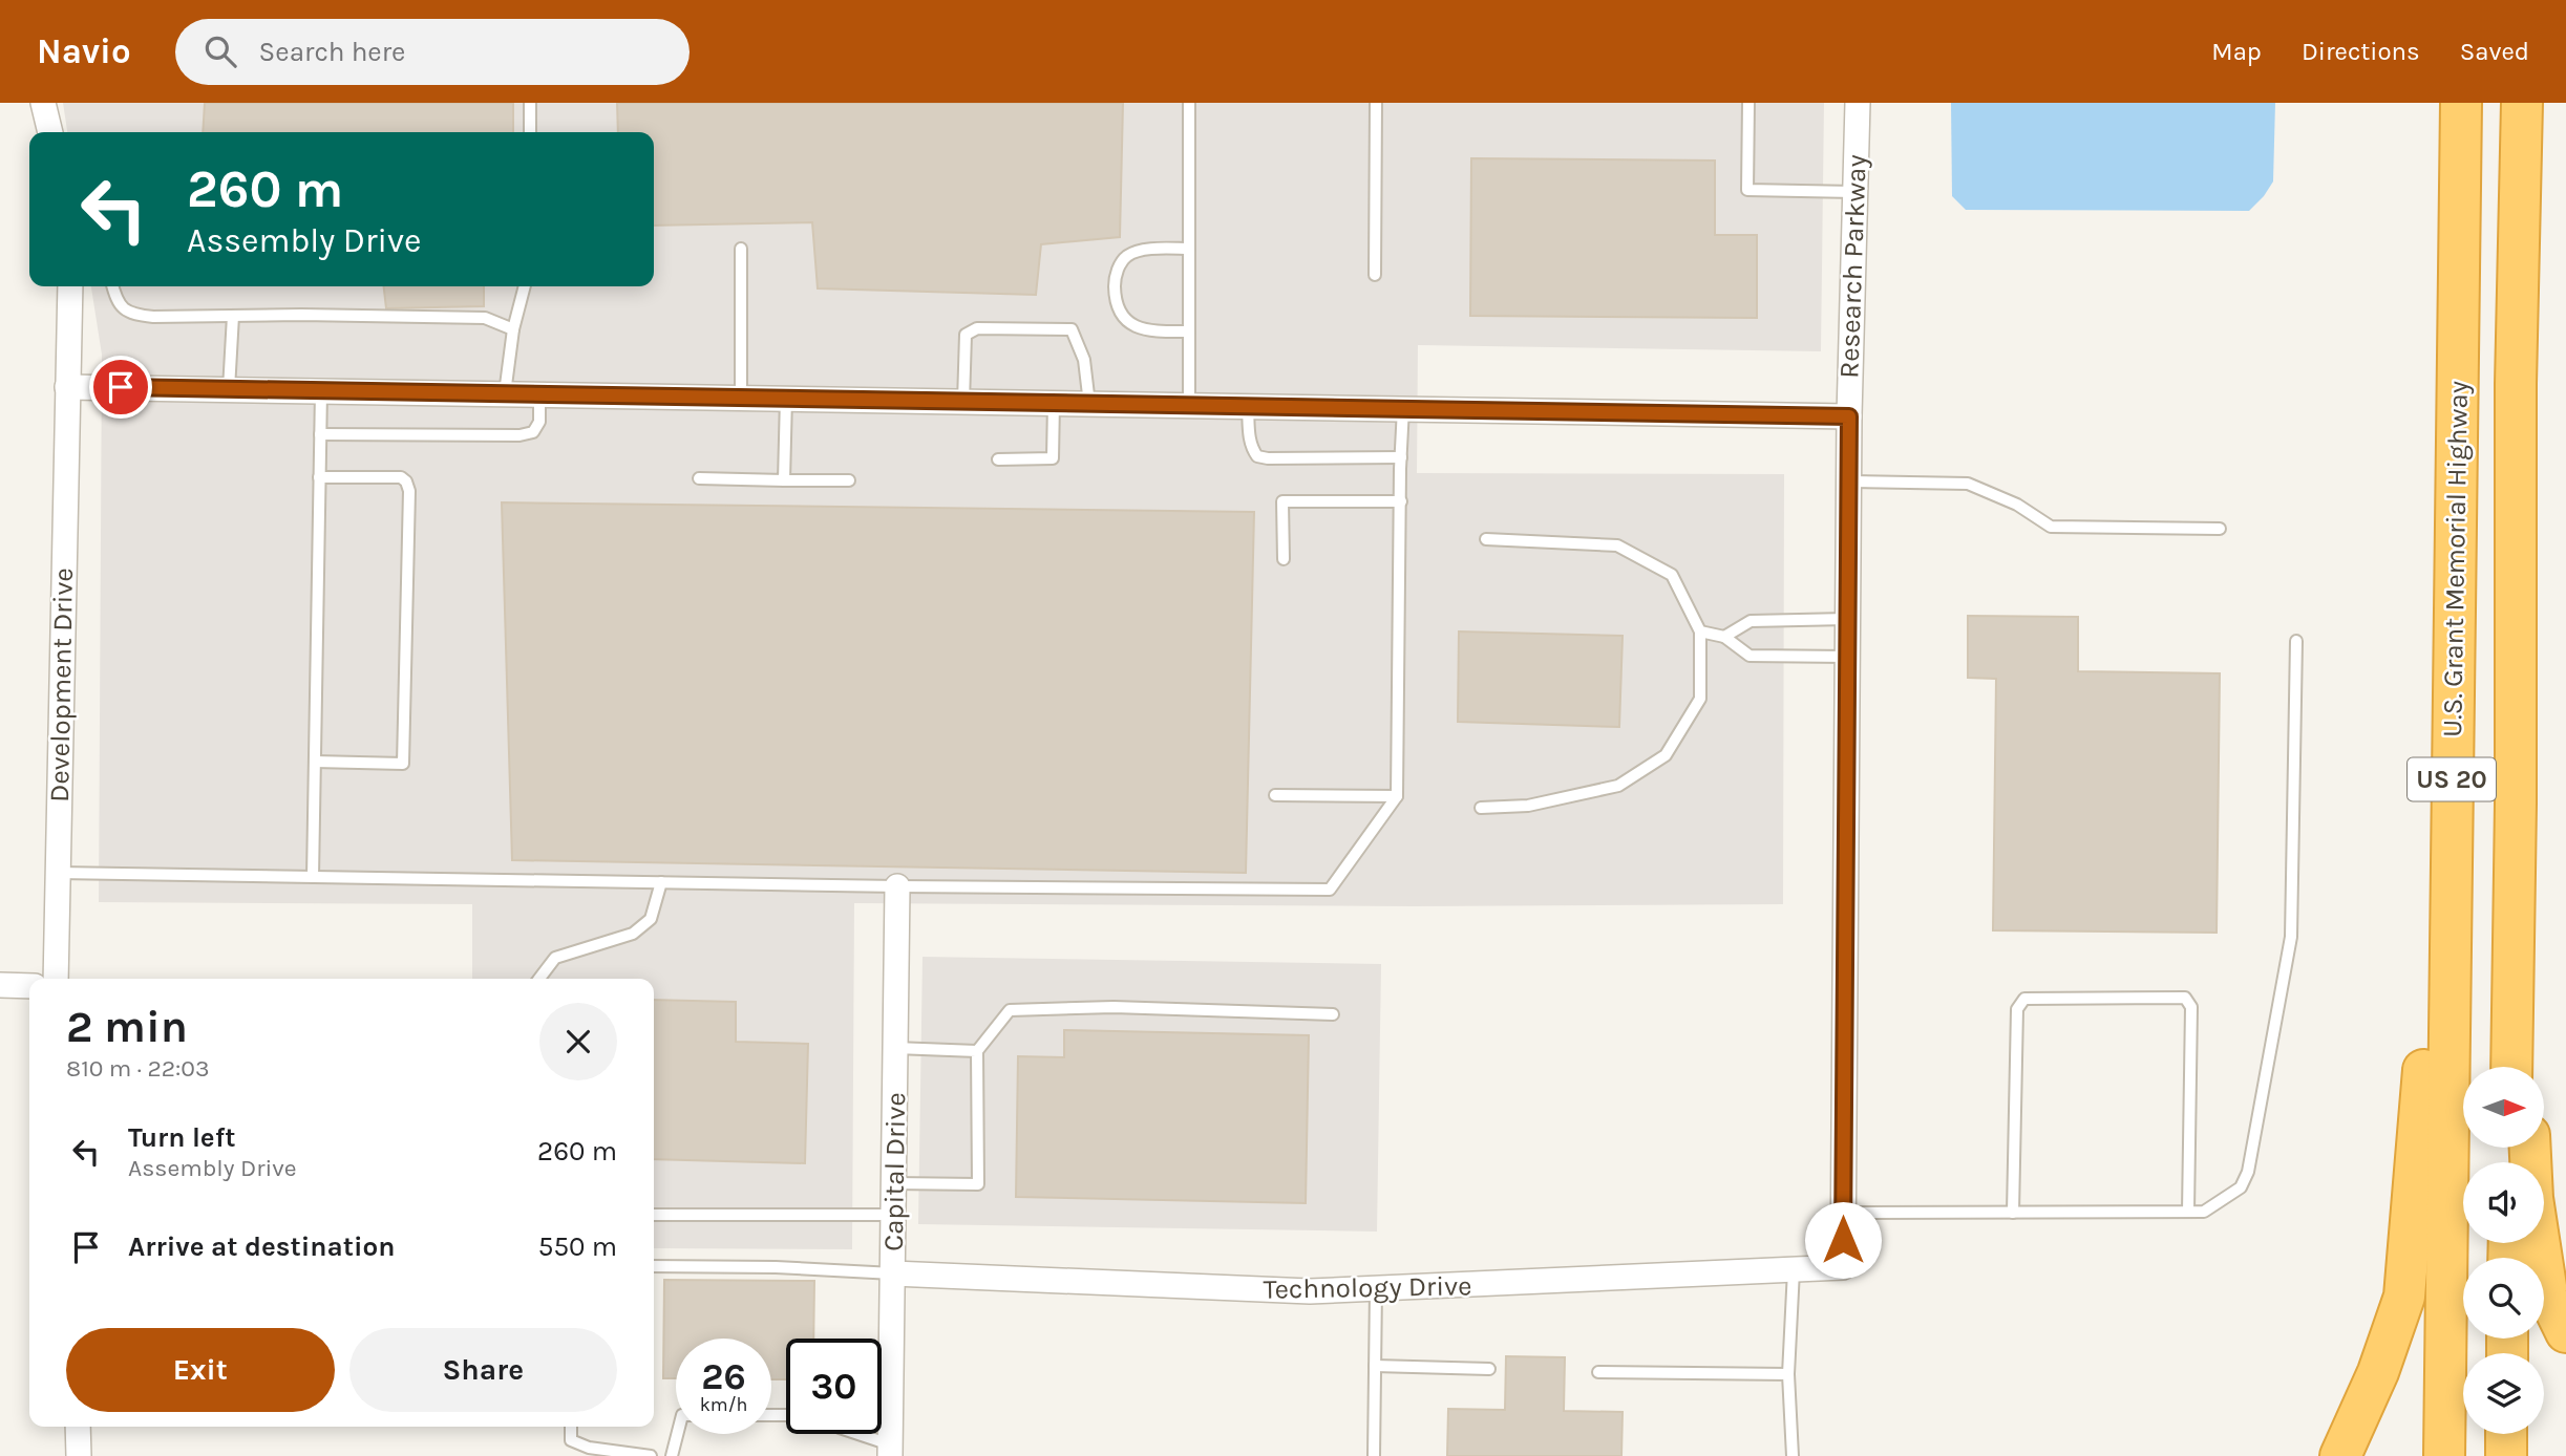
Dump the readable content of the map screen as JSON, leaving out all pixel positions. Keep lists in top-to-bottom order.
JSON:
{
  "streets": {
    "highway": ["U.S. Grant Memorial Highway", "US 20"],
    "street": [
      "Research Parkway",
      "Development Drive",
      "Capital Drive",
      "Technology Drive"
    ]
  },
  "crossings": [
    ["Research Parkway", "Technology Drive"],
    ["Capital Drive", "Technology Drive"]
  ],
  "north": "right",
  "page": {
    "header": "Navio",
    "search": "Search here",
    "nav": ["Map", "Directions", "Saved"],
    "turn": ["260 m", "Assembly Drive"],
    "heading": ["2 min", "810 m · 22:03"],
    "list": [
      {
        "name": "Turn left",
        "note": "Assembly Drive",
        "value": "260 m"
      },
      {
        "name": "Arrive at destination",
        "value": "550 m"
      }
    ],
    "buttons": ["Exit", "Share"],
    "speed": "26 km/h",
    "limit": "30"
  }
}
